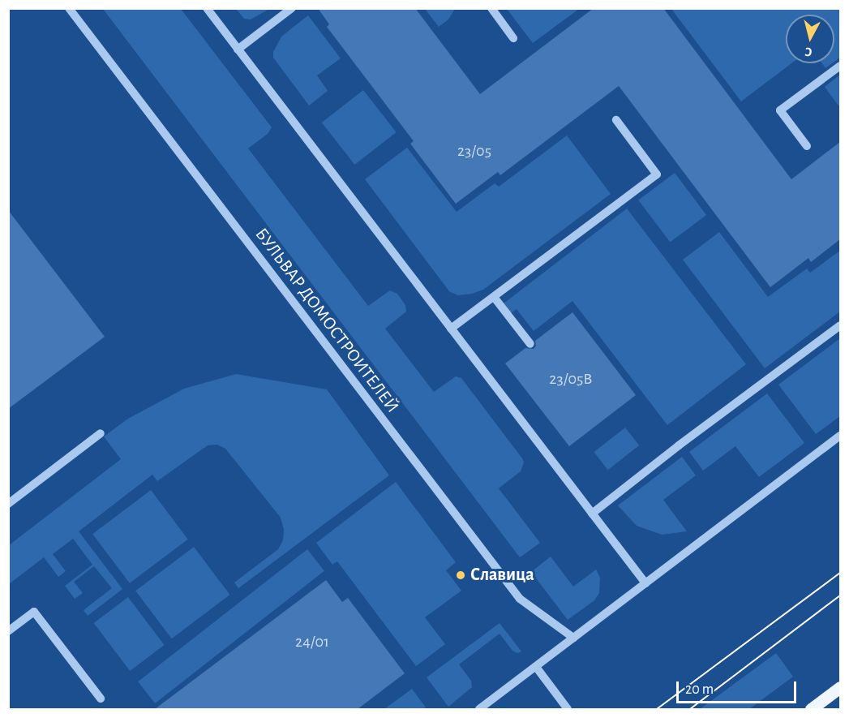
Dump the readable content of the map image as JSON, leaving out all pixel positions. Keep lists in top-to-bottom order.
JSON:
{
  "streets": {
    "street": ["БУЛЬВАР ДОМОСТРОИТЕЛЕЙ"]
  },
  "places": ["Славица"],
  "house_numbers": ["23/05", "23/05В", "24/01"],
  "scale_bar": "20 m",
  "north": "bottom"
}
